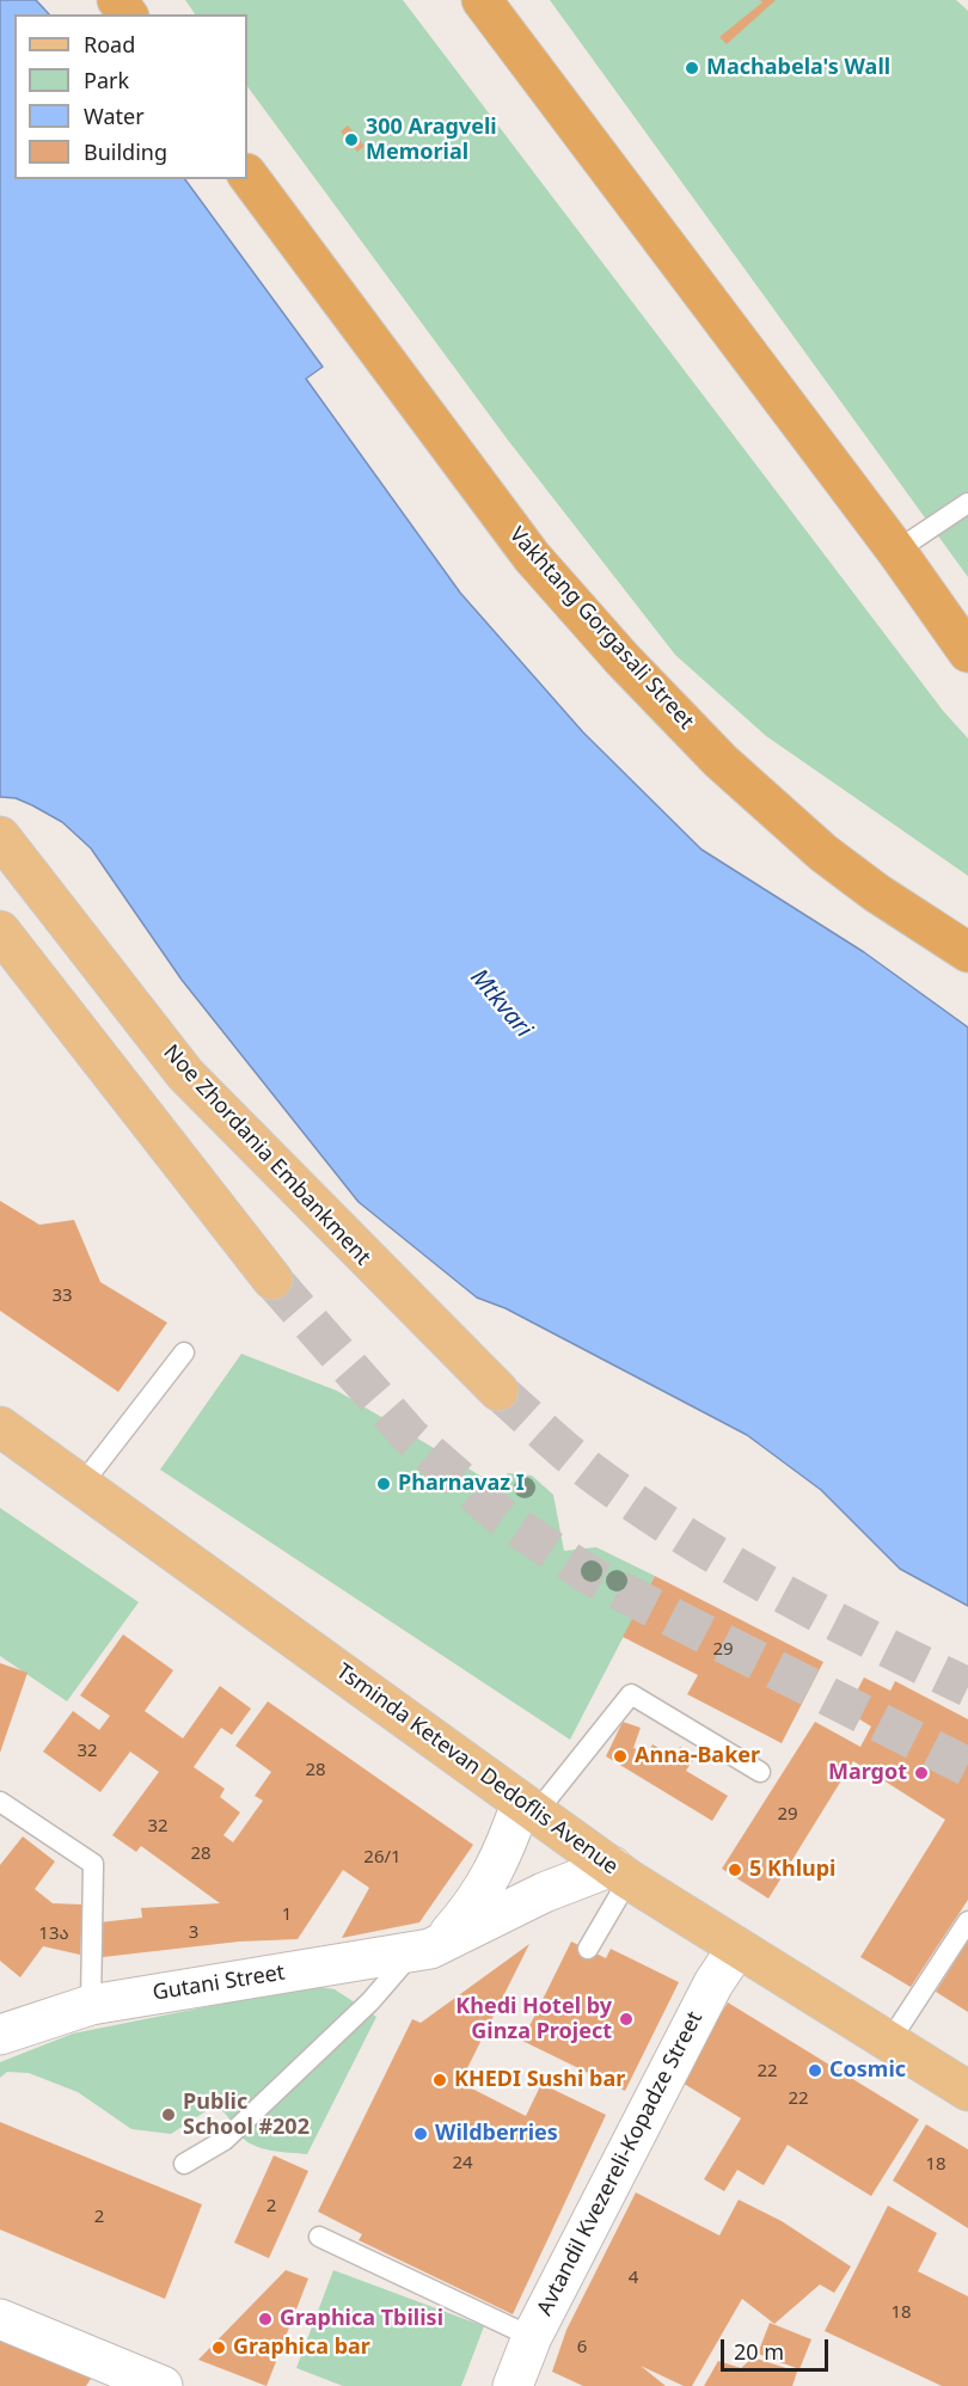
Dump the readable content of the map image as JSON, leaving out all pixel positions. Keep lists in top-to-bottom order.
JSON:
{
  "streets": {
    "highway": ["Vakhtang Gorgasali Street"],
    "main road": ["Noe Zhordania Embankment", "Tsminda Ketevan Dedoflis Avenue"],
    "street": ["Gutani Street", "Avtandil Kvezereli-Kopadze Street"]
  },
  "crossings": [
    ["Tsminda Ketevan Dedoflis Avenue", "Gutani Street"],
    ["Tsminda Ketevan Dedoflis Avenue", "Avtandil Kvezereli-Kopadze Street"]
  ],
  "water": ["Mtkvari"],
  "places": [
    "Machabela's Wall",
    "300 Aragveli Memorial",
    "Pharnavaz I",
    "Anna-Baker",
    "Margot",
    "5 Khlupi",
    "Khedi Hotel by Ginza Project",
    "Cosmic",
    "KHEDI Sushi bar",
    "Public School #202",
    "Wildberries",
    "Graphica Tbilisi",
    "Graphica bar"
  ],
  "house_numbers": [
    "33",
    "29",
    "32",
    "28",
    "29",
    "32",
    "28",
    "26/1",
    "1",
    "3",
    "13ა",
    "22",
    "22",
    "24",
    "18",
    "2",
    "2",
    "4",
    "18",
    "6"
  ],
  "legend": [
    "Road",
    "Park",
    "Water",
    "Building"
  ],
  "scale_bar": "20 m"
}
